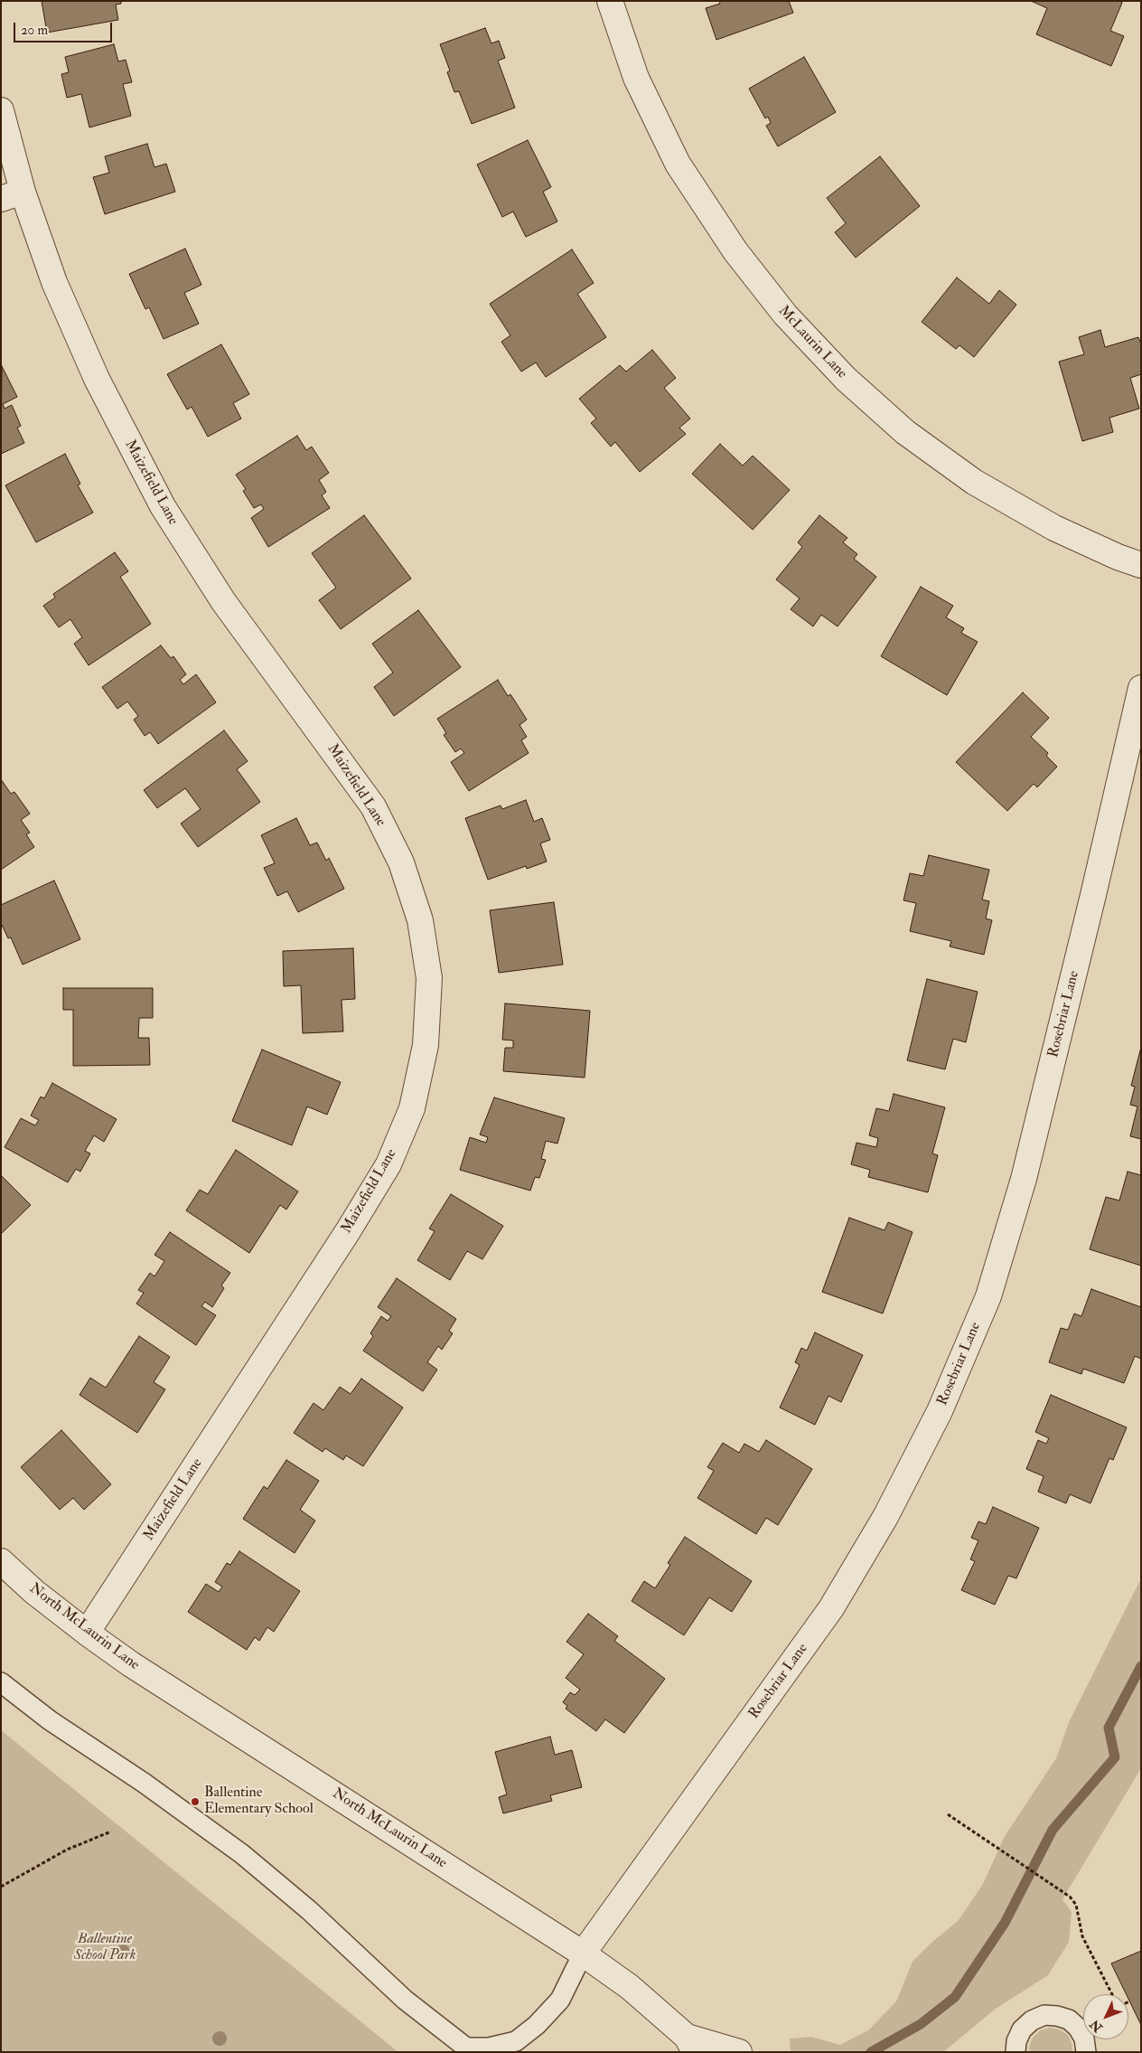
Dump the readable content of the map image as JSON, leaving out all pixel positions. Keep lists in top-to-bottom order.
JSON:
{
  "streets": {
    "street": [
      "McLaurin Lane",
      "Maizefield Lane",
      "Rosebriar Lane",
      "North McLaurin Lane"
    ]
  },
  "crossings": [
    ["Maizefield Lane", "North McLaurin Lane"],
    ["Rosebriar Lane", "North McLaurin Lane"]
  ],
  "parks": ["Ballentine School Park"],
  "places": ["Ballentine Elementary School"],
  "scale_bar": "20 m",
  "north": "bottom left"
}
